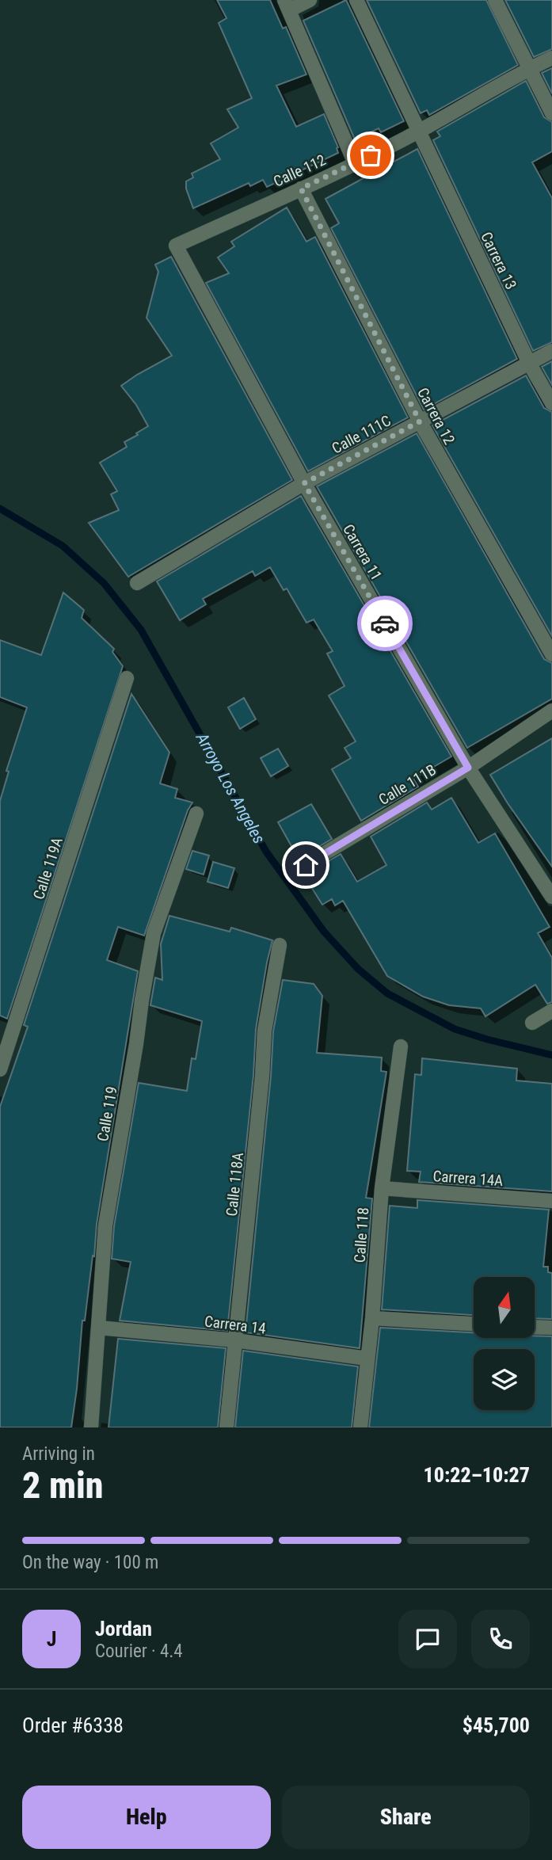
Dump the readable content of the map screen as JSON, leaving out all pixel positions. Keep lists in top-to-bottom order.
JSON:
{
  "streets": {
    "street": [
      "Calle 112",
      "Carrera 13",
      "Carrera 12",
      "Calle 111C",
      "Carrera 11",
      "Calle 111B",
      "Calle 119A",
      "Calle 119",
      "Carrera 14A",
      "Calle 118A",
      "Calle 118",
      "Carrera 14"
    ]
  },
  "crossings": [
    ["Calle 112", "Carrera 13"],
    ["Calle 112", "Carrera 12"],
    ["Calle 112", "Carrera 11"],
    ["Carrera 13", "Calle 111C"],
    ["Carrera 12", "Calle 111C"],
    ["Calle 111C", "Carrera 11"],
    ["Carrera 11", "Calle 111B"],
    ["Calle 119", "Carrera 14"],
    ["Carrera 14A", "Calle 118"],
    ["Calle 118A", "Carrera 14"],
    ["Calle 118", "Carrera 14"]
  ],
  "water": ["Arroyo Los Angeles"],
  "north": "top",
  "page": {
    "heading": ["2 min", "Arriving in", "10:22–10:27"],
    "panel": [
      "Jordan",
      "Courier · 4.4",
      "Order #6338",
      "$45,700"
    ],
    "bar": "On the way · 100 m",
    "round": "J",
    "buttons": ["Help", "Share"]
  }
}
